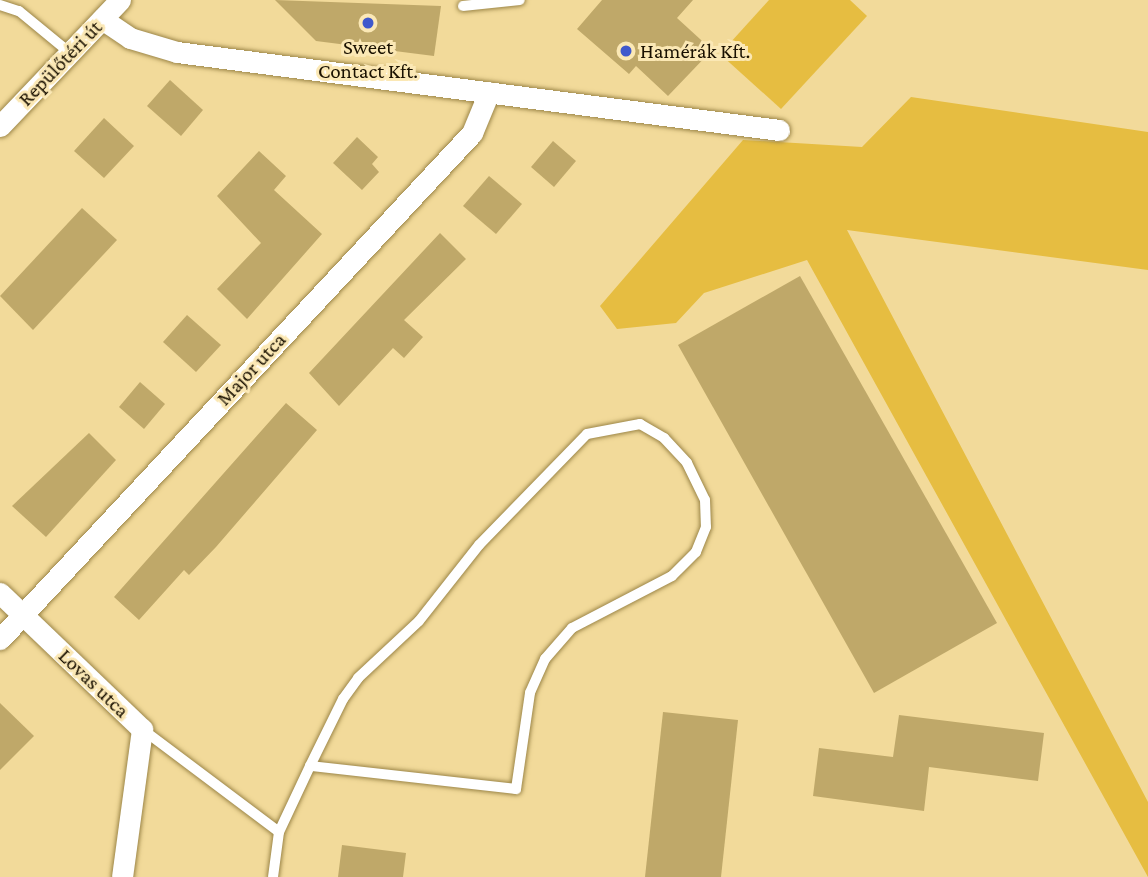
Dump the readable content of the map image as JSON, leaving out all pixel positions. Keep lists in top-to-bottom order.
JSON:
{
  "streets": {
    "street": ["Repülőtéri út", "Major utca", "Lovas utca"]
  },
  "crossings": [
    ["Major utca", "Lovas utca"]
  ],
  "places": ["Sweet Contact Kft.", "Hamérák Kft."]
}
